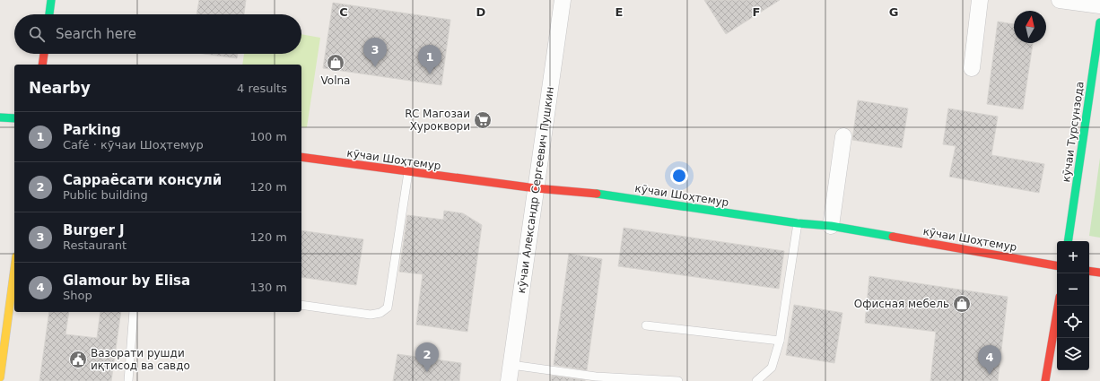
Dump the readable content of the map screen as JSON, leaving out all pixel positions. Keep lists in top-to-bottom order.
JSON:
{
  "streets": {
    "main road": ["кӯчаи Турсунзода", "кӯчаи Шоҳтемур"],
    "street": ["кӯчаи Александр Сергеевич Пушкин"]
  },
  "crossings": [
    ["кӯчаи Шоҳтемур", "кӯчаи Александр Сергеевич Пушкин"]
  ],
  "places": {
    "shop": ["Volna", "Офисная мебель"],
    "supermarket": ["RC Магозаи Хуроквори"],
    "public building": ["Вазорати рушди иқтисод ва савдо"]
  },
  "north": "top",
  "page": {
    "search": "Search here",
    "pins": [
      "3",
      "1",
      "2",
      "4"
    ],
    "heading": ["Nearby", "4 results"],
    "list": [
      {
        "mark": "1",
        "name": "Parking",
        "note": "Café · кӯчаи Шоҳтемур",
        "value": "100 m"
      },
      {
        "mark": "2",
        "name": "Сарраёсати консулӣ",
        "note": "Public building",
        "value": "120 m"
      },
      {
        "mark": "3",
        "name": "Burger J",
        "note": "Restaurant",
        "value": "120 m"
      },
      {
        "mark": "4",
        "name": "Glamour by Elisa",
        "note": "Shop",
        "value": "130 m"
      }
    ],
    "map_buttons": ["+", "−"]
  },
  "grid": {
    "columns": [
      "C",
      "D",
      "E",
      "F",
      "G"
    ]
  }
}
